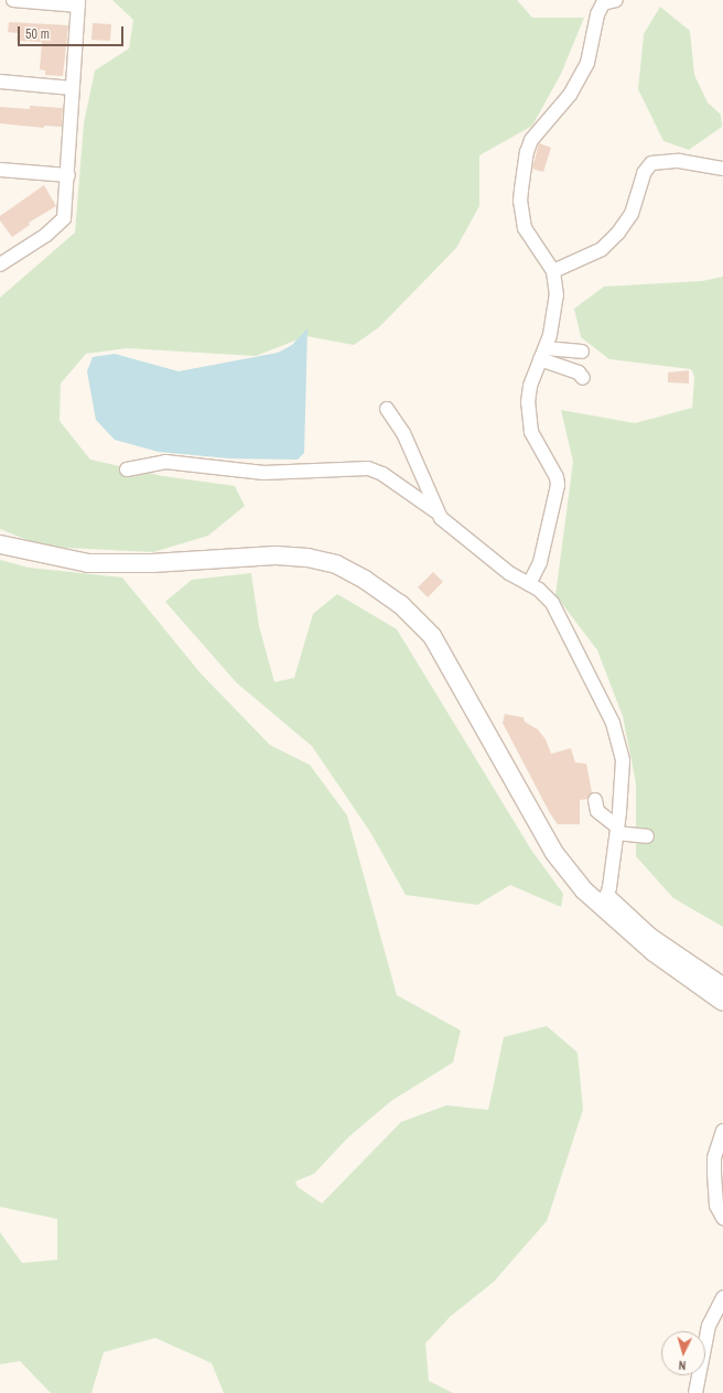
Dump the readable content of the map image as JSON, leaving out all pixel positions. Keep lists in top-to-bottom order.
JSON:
{
  "scale_bar": "50 m",
  "north": "bottom"
}
